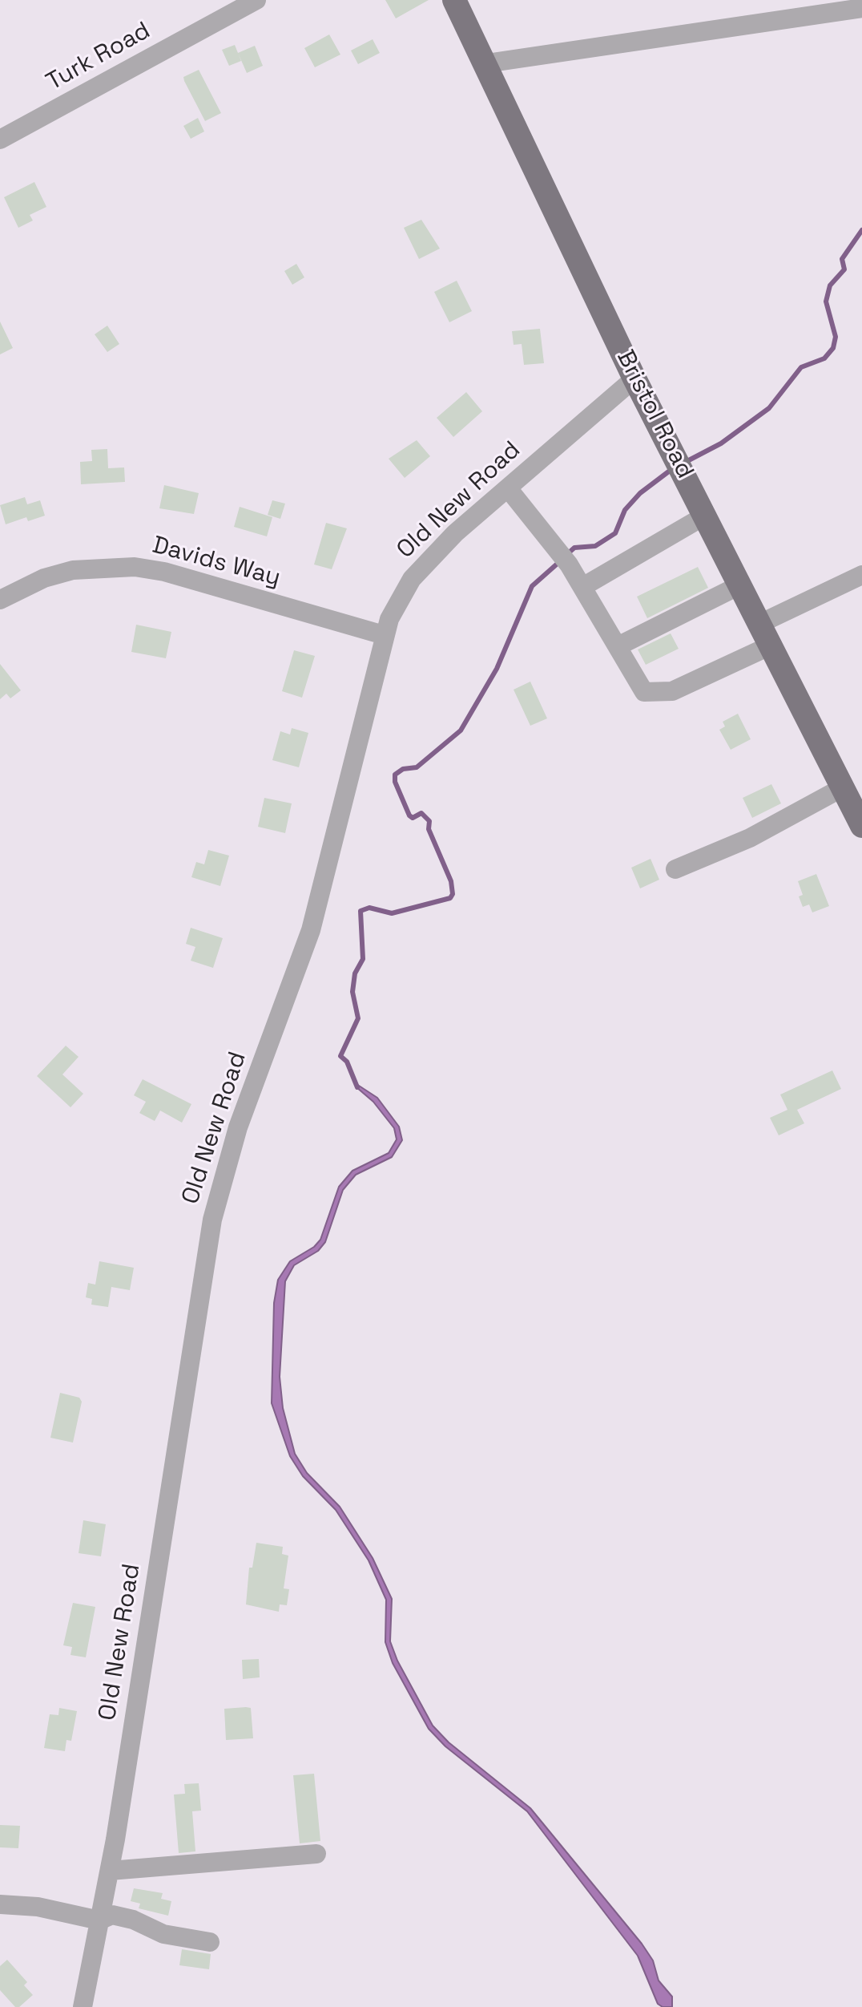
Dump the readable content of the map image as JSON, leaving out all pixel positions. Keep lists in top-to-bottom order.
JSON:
{
  "streets": {
    "main road": ["Bristol Road"],
    "street": ["Turk Road", "Old New Road", "Davids Way"]
  },
  "crossings": [
    ["Bristol Road", "Old New Road"],
    ["Old New Road", "Davids Way"]
  ]
}
